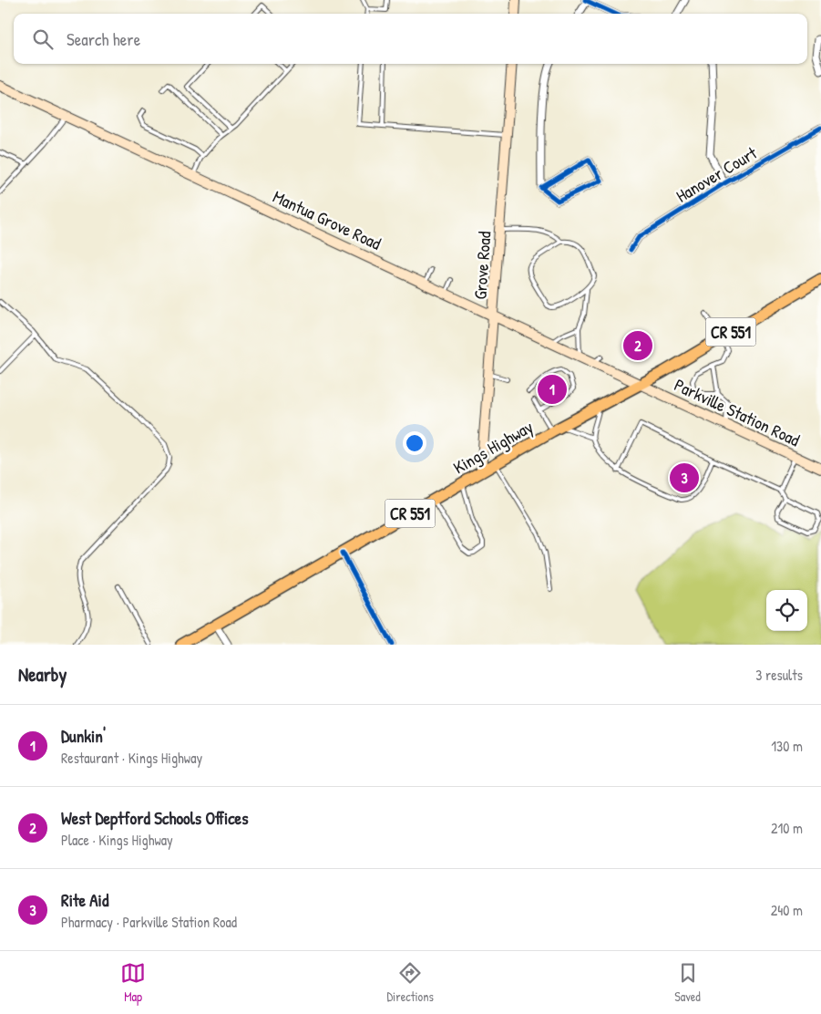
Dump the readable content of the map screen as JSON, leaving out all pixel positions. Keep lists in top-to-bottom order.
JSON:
{
  "streets": {
    "main road": [
      "Mantua Grove Road",
      "Grove Road",
      "CR 551",
      "Parkville Station Road",
      "Kings Highway"
    ],
    "street": ["Hanover Court"]
  },
  "crossings": [
    ["Mantua Grove Road", "Grove Road"],
    ["Mantua Grove Road", "Parkville Station Road"],
    ["Mantua Grove Road", "Kings Highway"],
    ["Grove Road", "Kings Highway"],
    ["Parkville Station Road", "Kings Highway"]
  ],
  "page": {
    "search": "Search here",
    "pins": ["2", "1", "3"],
    "heading": ["Nearby", "3 results"],
    "list": [
      {
        "mark": "1",
        "name": "Dunkin'",
        "note": "Restaurant · Kings Highway",
        "value": "130 m"
      },
      {
        "mark": "2",
        "name": "West Deptford Schools Offices",
        "note": "Place · Kings Highway",
        "value": "210 m"
      },
      {
        "mark": "3",
        "name": "Rite Aid",
        "note": "Pharmacy · Parkville Station Road",
        "value": "240 m"
      }
    ],
    "nav": ["Map", "Directions", "Saved"]
  }
}
